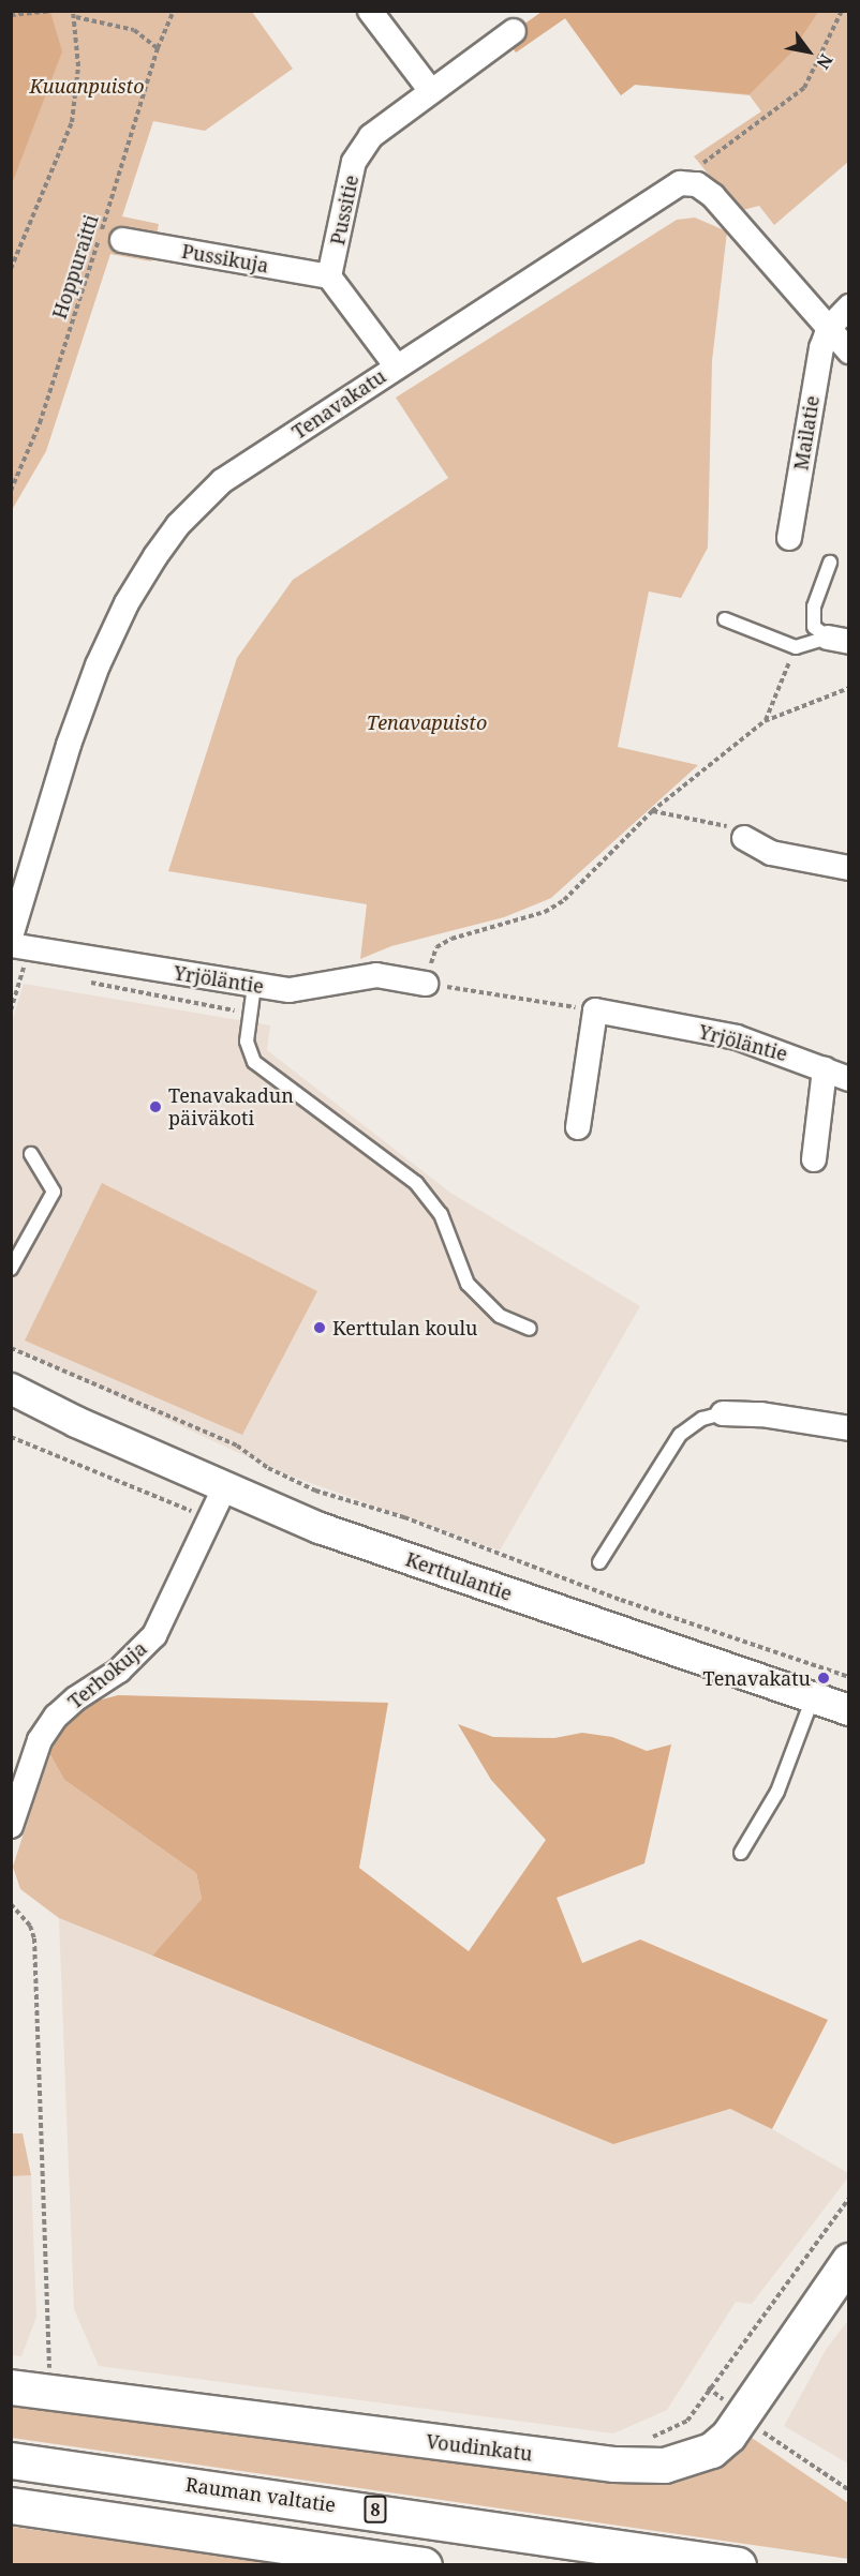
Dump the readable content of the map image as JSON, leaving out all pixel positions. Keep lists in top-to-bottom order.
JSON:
{
  "streets": {
    "highway": ["Rauman valtatie", "8"],
    "main road": ["Voudinkatu"],
    "street": [
      "Pussitie",
      "Pussikuja",
      "Tenavakatu",
      "Mailatie",
      "Yrjöläntie",
      "Kerttulantie",
      "Terhokuja"
    ],
    "path": ["Hoppuraitti"]
  },
  "crossings": [
    ["Pussitie", "Pussikuja"],
    ["Tenavakatu", "Yrjöläntie"],
    ["Kerttulantie", "Terhokuja"]
  ],
  "parks": ["Kuuanpuisto", "Tenavapuisto"],
  "places": ["Tenavakadun päiväkoti", "Kerttulan koulu", "Tenavakatu"],
  "north": "bottom right"
}
